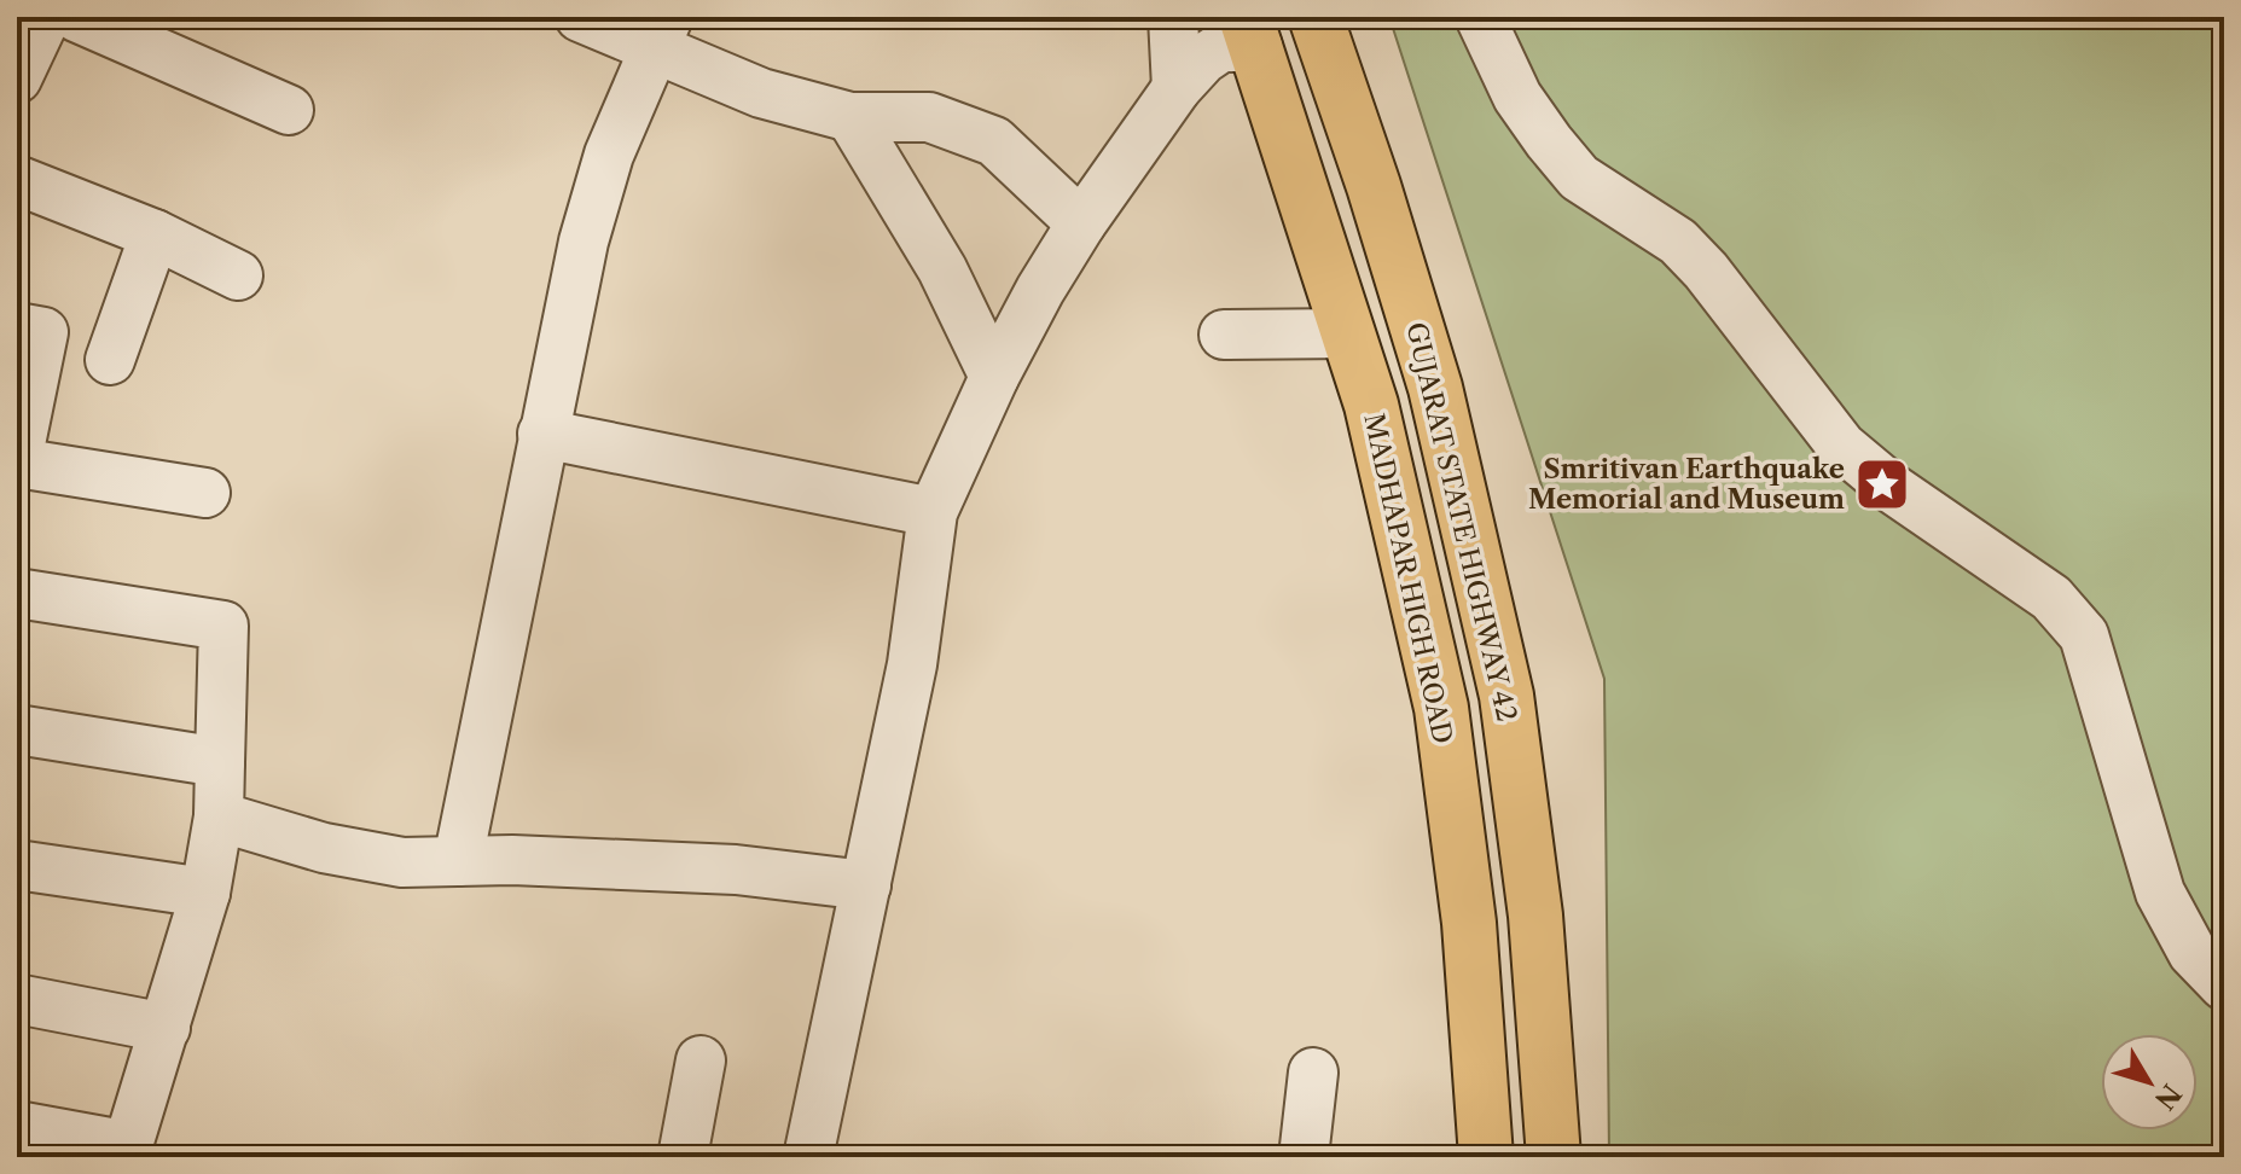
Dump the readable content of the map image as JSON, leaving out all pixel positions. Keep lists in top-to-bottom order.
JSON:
{
  "streets": {
    "main road": ["GUJARAT STATE HIGHWAY 42", "MADHAPAR HIGH ROAD"]
  },
  "places": {
    "place": ["Smritivan Earthquake Memorial and Museum"]
  },
  "north": "bottom right"
}
